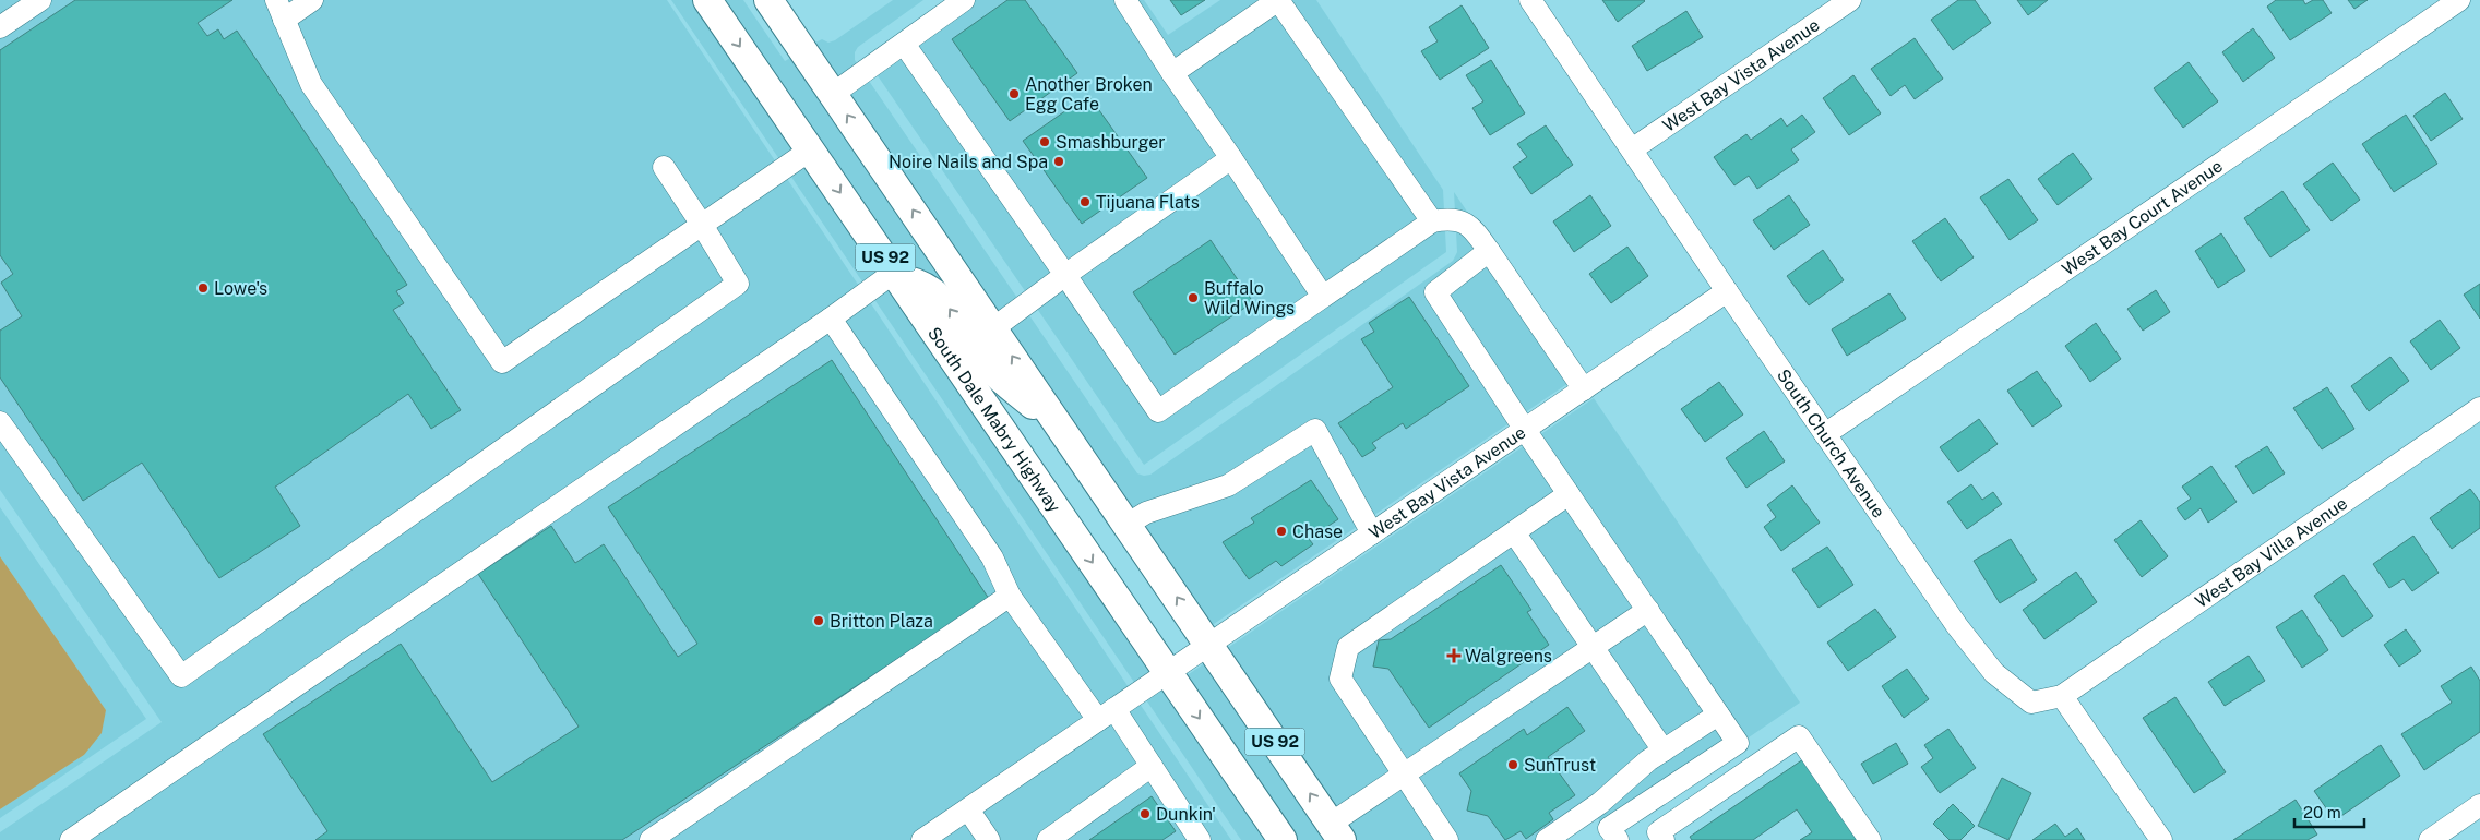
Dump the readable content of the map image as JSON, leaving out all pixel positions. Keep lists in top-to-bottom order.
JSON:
{
  "streets": {
    "main road": ["US 92", "South Dale Mabry Highway"],
    "street": [
      "West Bay Vista Avenue",
      "West Bay Court Avenue",
      "South Church Avenue",
      "West Bay Villa Avenue"
    ]
  },
  "crossings": [
    ["West Bay Vista Avenue", "US 92"],
    ["West Bay Vista Avenue", "South Dale Mabry Highway"],
    ["West Bay Vista Avenue", "South Church Avenue"],
    ["West Bay Court Avenue", "South Church Avenue"],
    ["South Church Avenue", "West Bay Villa Avenue"]
  ],
  "places": {
    "other": [
      "Another Broken Egg Cafe",
      "Smashburger",
      "Noire Nails and Spa",
      "Tijuana Flats",
      "Lowe's",
      "Buffalo Wild Wings",
      "Chase",
      "Britton Plaza",
      "SunTrust",
      "Dunkin'"
    ],
    "health": ["Walgreens"]
  },
  "scale_bar": "20 m"
}
